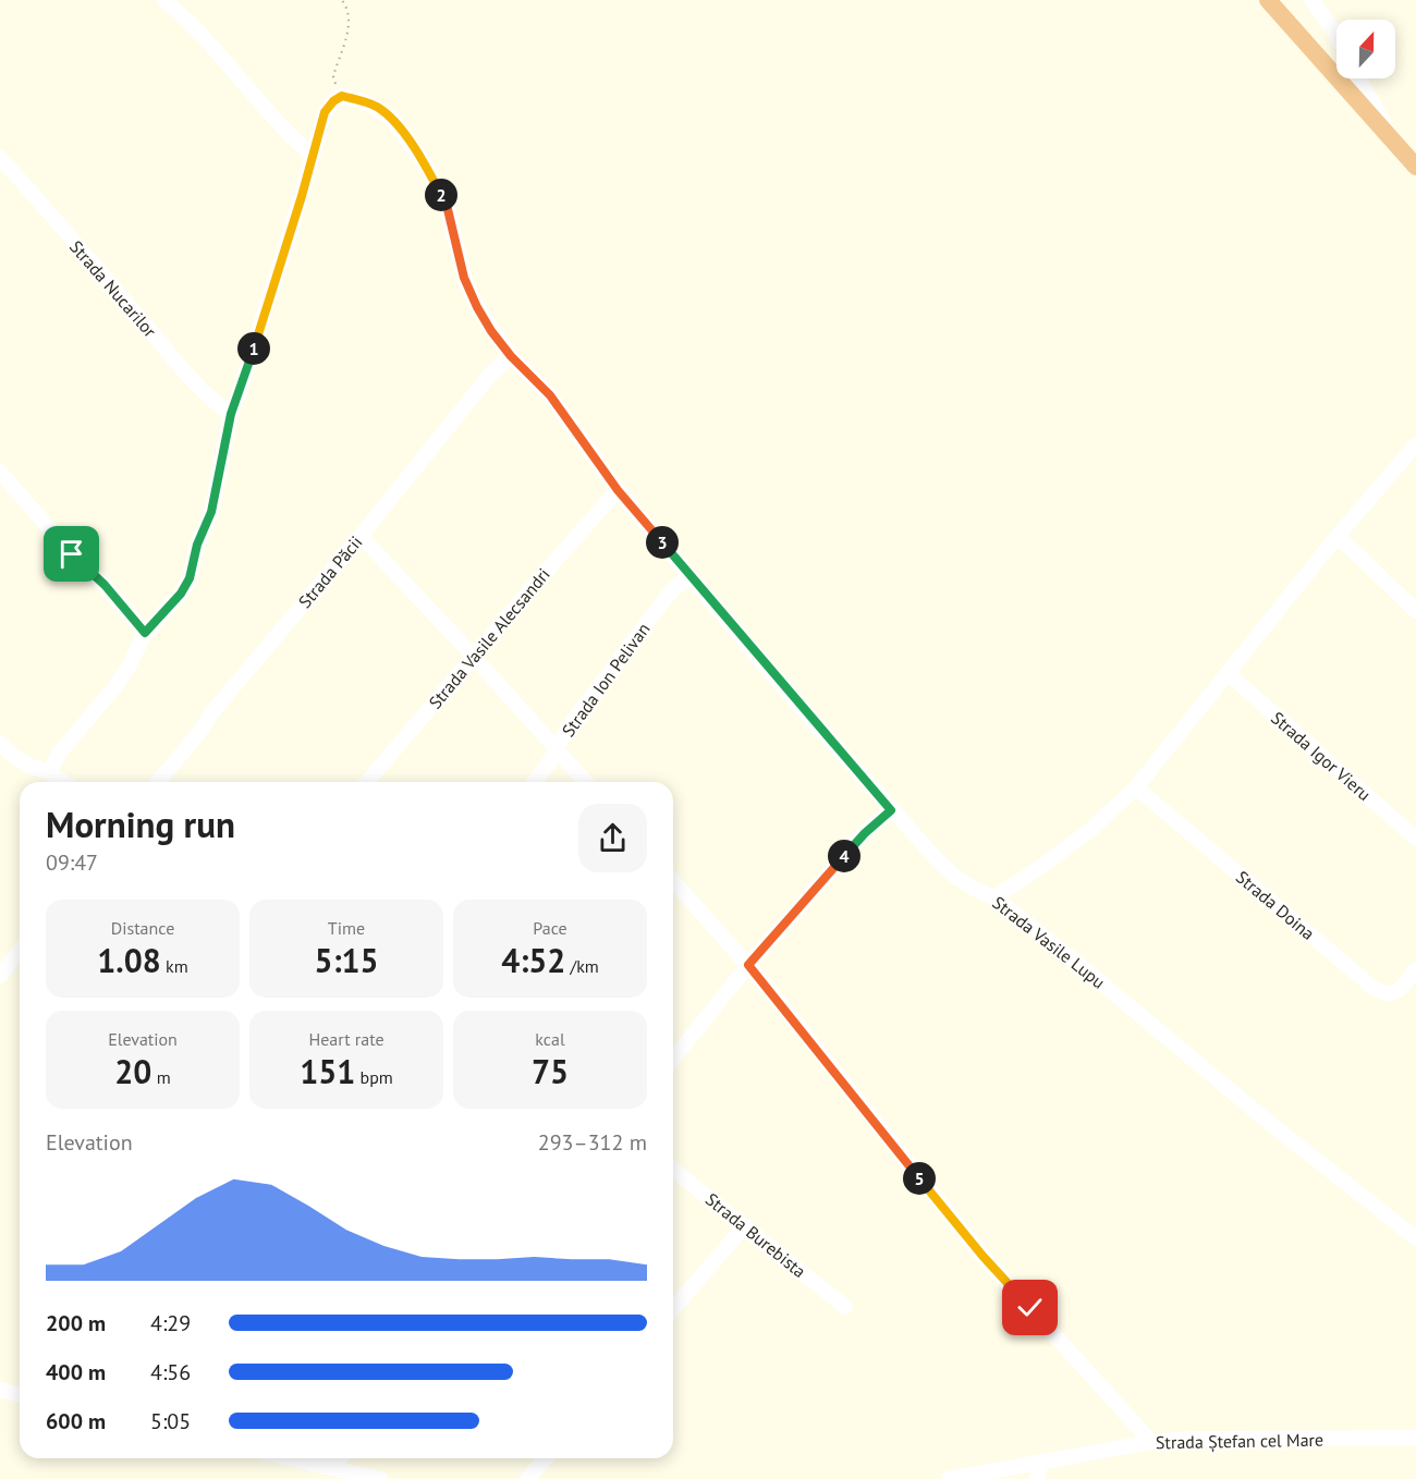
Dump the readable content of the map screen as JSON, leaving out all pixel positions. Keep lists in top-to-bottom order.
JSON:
{
  "streets": {
    "street": [
      "Strada Nucarilor",
      "Strada Păcii",
      "Strada Vasile Alecsandri",
      "Strada Ion Pelivan",
      "Strada Igor Vieru",
      "Strada Doina",
      "Strada Vasile Lupu",
      "Strada Burebista",
      "Strada Ștefan cel Mare"
    ]
  },
  "crossings": [
    ["Strada Păcii", "Strada Vasile Lupu"],
    ["Strada Vasile Alecsandri", "Strada Vasile Lupu"],
    ["Strada Ion Pelivan", "Strada Vasile Lupu"]
  ],
  "north": "top",
  "page": {
    "pins": [
      "2",
      "1",
      "3",
      "4",
      "5"
    ],
    "heading": ["Morning run", "09:47"],
    "stats": [
      ["Distance", "1.08 km"],
      ["Time", "5:15"],
      ["Pace", "4:52 /km"],
      ["Elevation", "20 m"],
      ["Heart rate", "151 bpm"],
      ["kcal", "75"]
    ],
    "chart": ["Elevation", "293–312 m"],
    "list": [
      {
        "name": "200 m",
        "note": "4:29"
      },
      {
        "name": "400 m",
        "note": "4:56"
      },
      {
        "name": "600 m",
        "note": "5:05"
      }
    ]
  }
}
